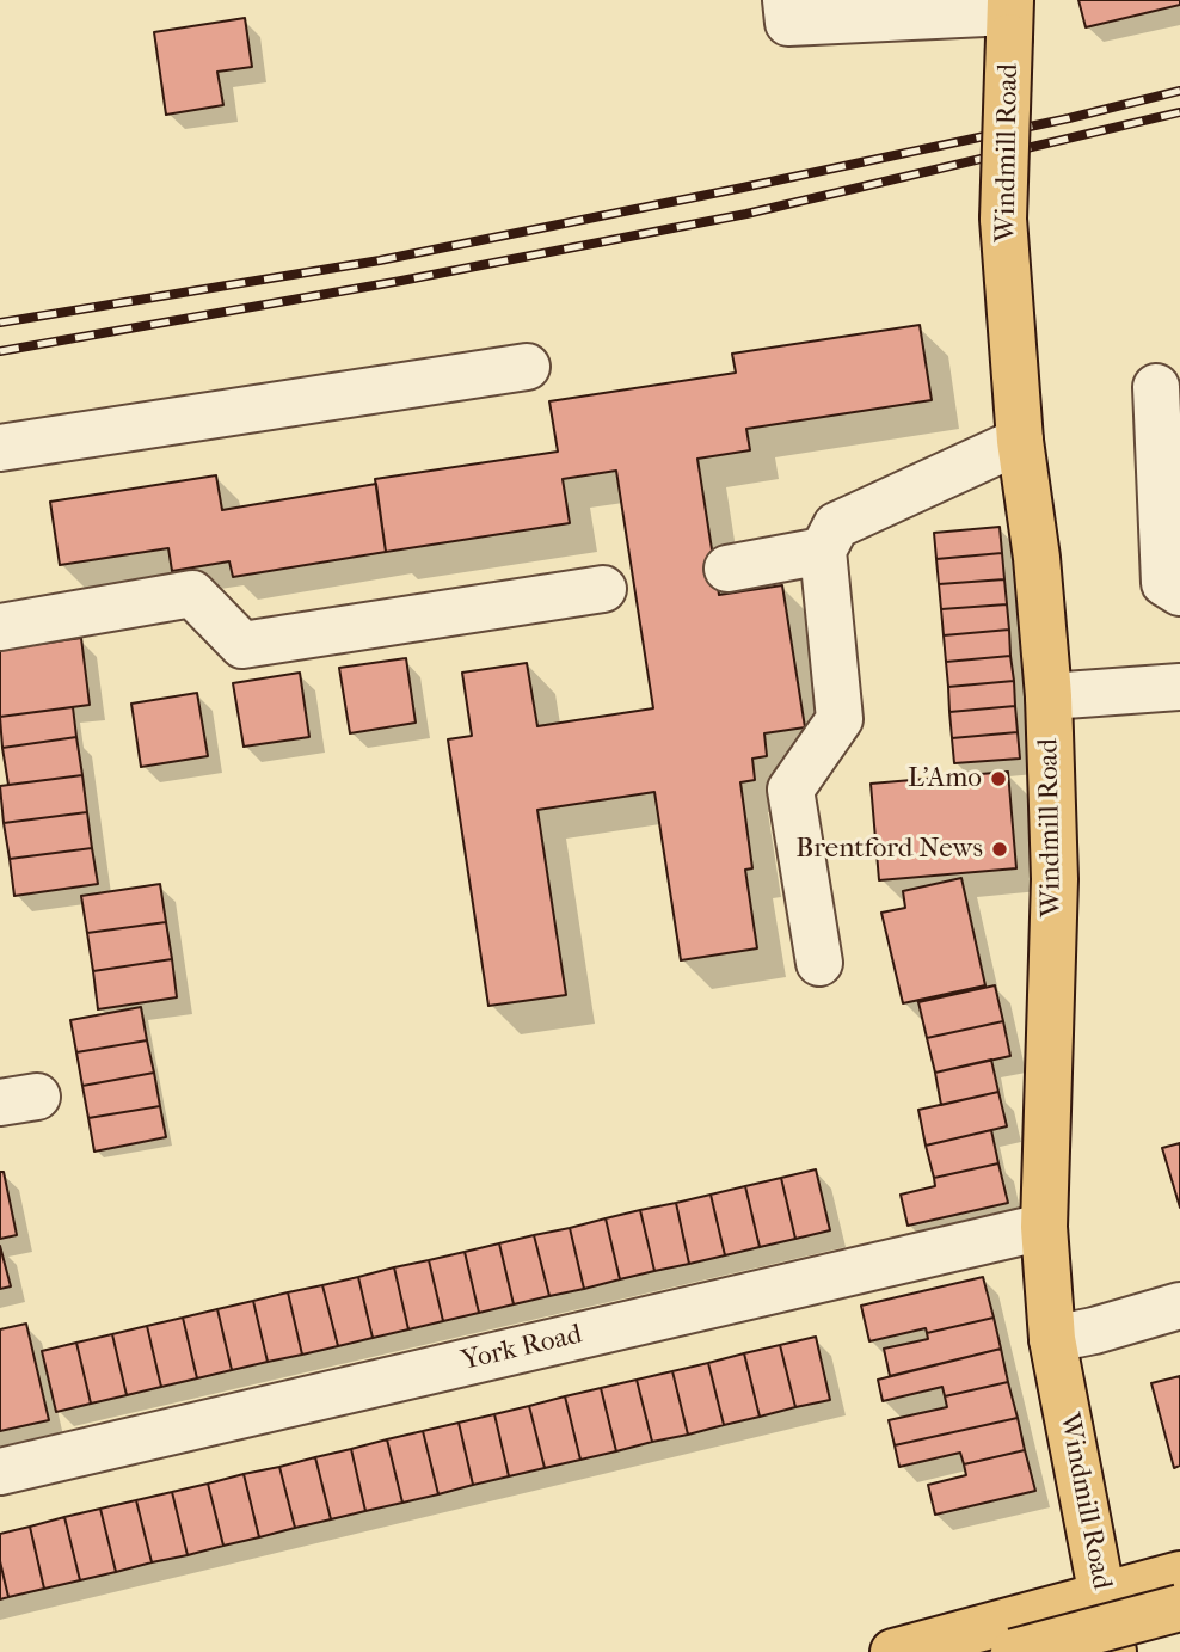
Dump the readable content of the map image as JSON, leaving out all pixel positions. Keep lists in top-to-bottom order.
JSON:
{
  "streets": {
    "main road": ["Windmill Road"],
    "street": ["York Road"]
  },
  "crossings": [
    ["Windmill Road", "York Road"]
  ],
  "places": ["L'Amo", "Brentford News"]
}
